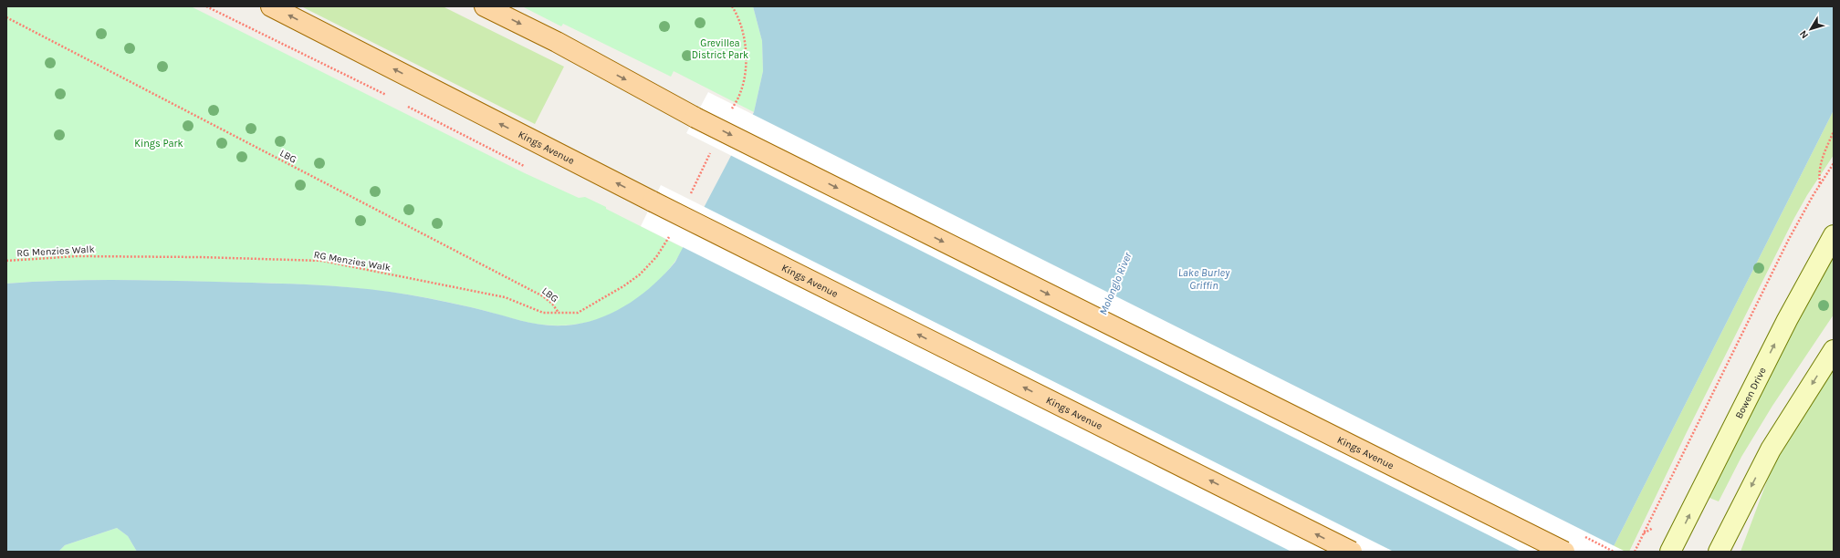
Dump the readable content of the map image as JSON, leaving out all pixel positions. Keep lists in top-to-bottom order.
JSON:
{
  "streets": {
    "main road": ["Kings Avenue", "Bowen Drive"],
    "path": ["LBG", "RG Menzies Walk"]
  },
  "crossings": [
    ["LBG", "RG Menzies Walk"]
  ],
  "water": ["Lake Burley Griffin", "Molonglo River"],
  "parks": ["Grevillea District Park", "Kings Park"],
  "north": "bottom left"
}
